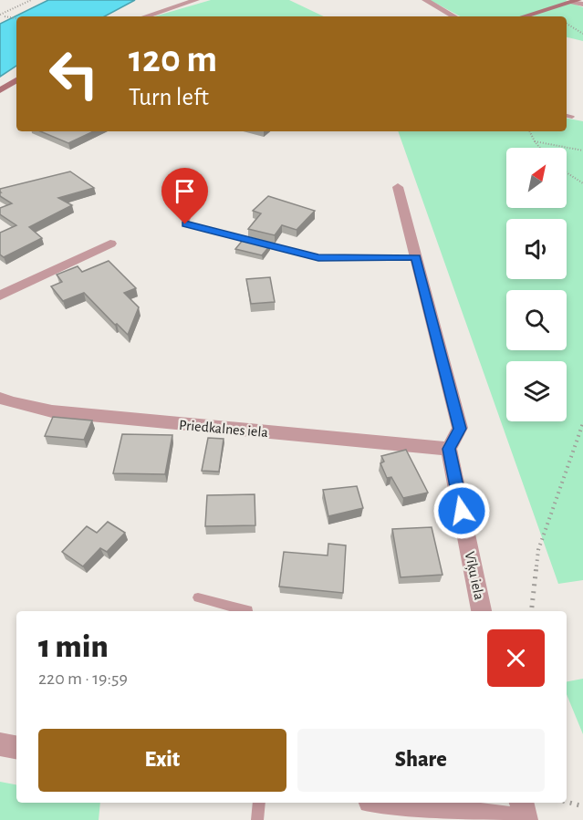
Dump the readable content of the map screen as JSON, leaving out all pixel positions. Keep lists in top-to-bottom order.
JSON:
{
  "streets": {
    "street": ["Priedkalnes iela", "Vīķu iela"]
  },
  "crossings": [
    ["Priedkalnes iela", "Vīķu iela"]
  ],
  "north": "top right",
  "page": {
    "turn": ["120 m", "Turn left"],
    "heading": ["1 min", "220 m · 19:59"],
    "buttons": ["Exit", "Share"]
  }
}
